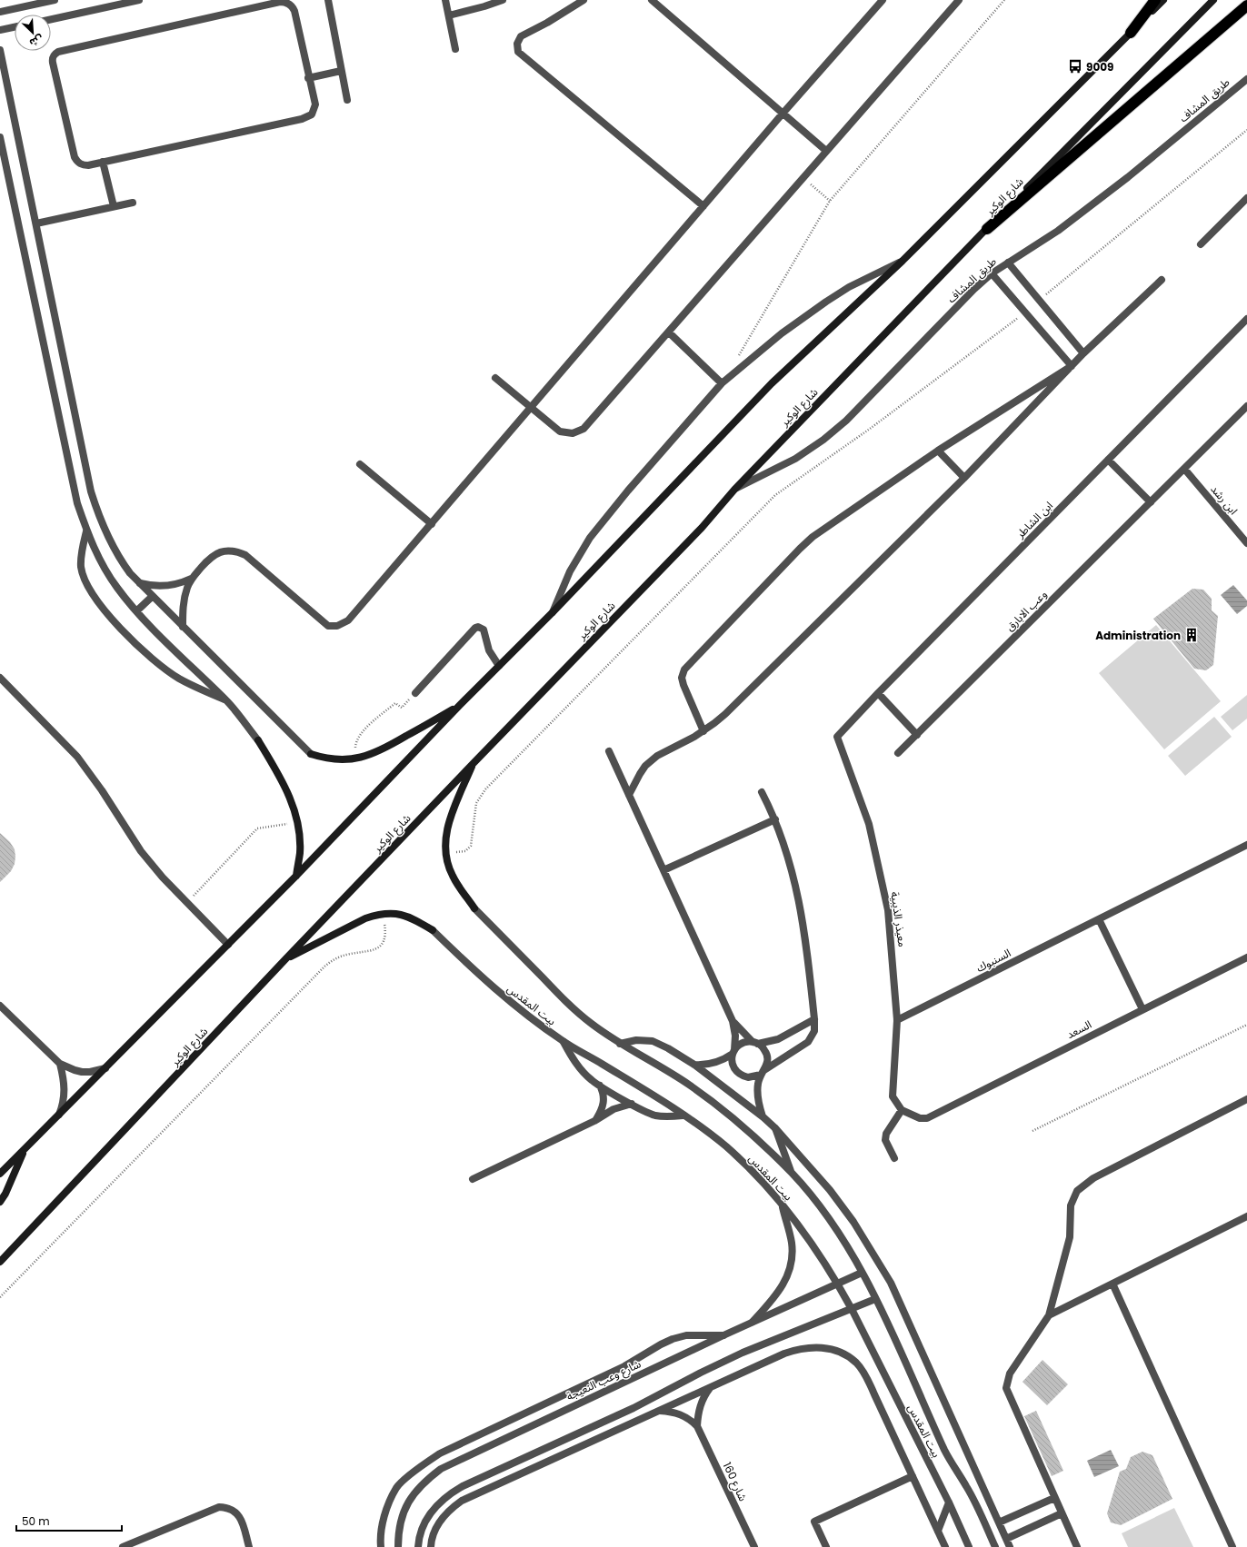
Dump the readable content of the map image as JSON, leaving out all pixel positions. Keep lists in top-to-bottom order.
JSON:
{
  "streets": {
    "main road": ["شارع الوكير"],
    "street": [
      "طريق المشاف",
      "ابن رشد",
      "ابن الشاطر",
      "وعب الابارق",
      "معيذر الذيبية",
      "السنبوك",
      "بيت المقدس",
      "السعد",
      "شارع وعب النعيجة",
      "شارع 160"
    ]
  },
  "crossings": [
    ["طريق المشاف", "شارع الوكير"],
    ["ابن رشد", "وعب الابارق"],
    ["ابن الشاطر", "معيذر الذيبية"],
    ["معيذر الذيبية", "السنبوك"],
    ["معيذر الذيبية", "السعد"],
    ["بيت المقدس", "شارع وعب النعيجة"]
  ],
  "places": {
    "bus stop": ["9009"],
    "building": ["Administration"]
  },
  "scale_bar": "50 m",
  "north": "bottom right"
}
